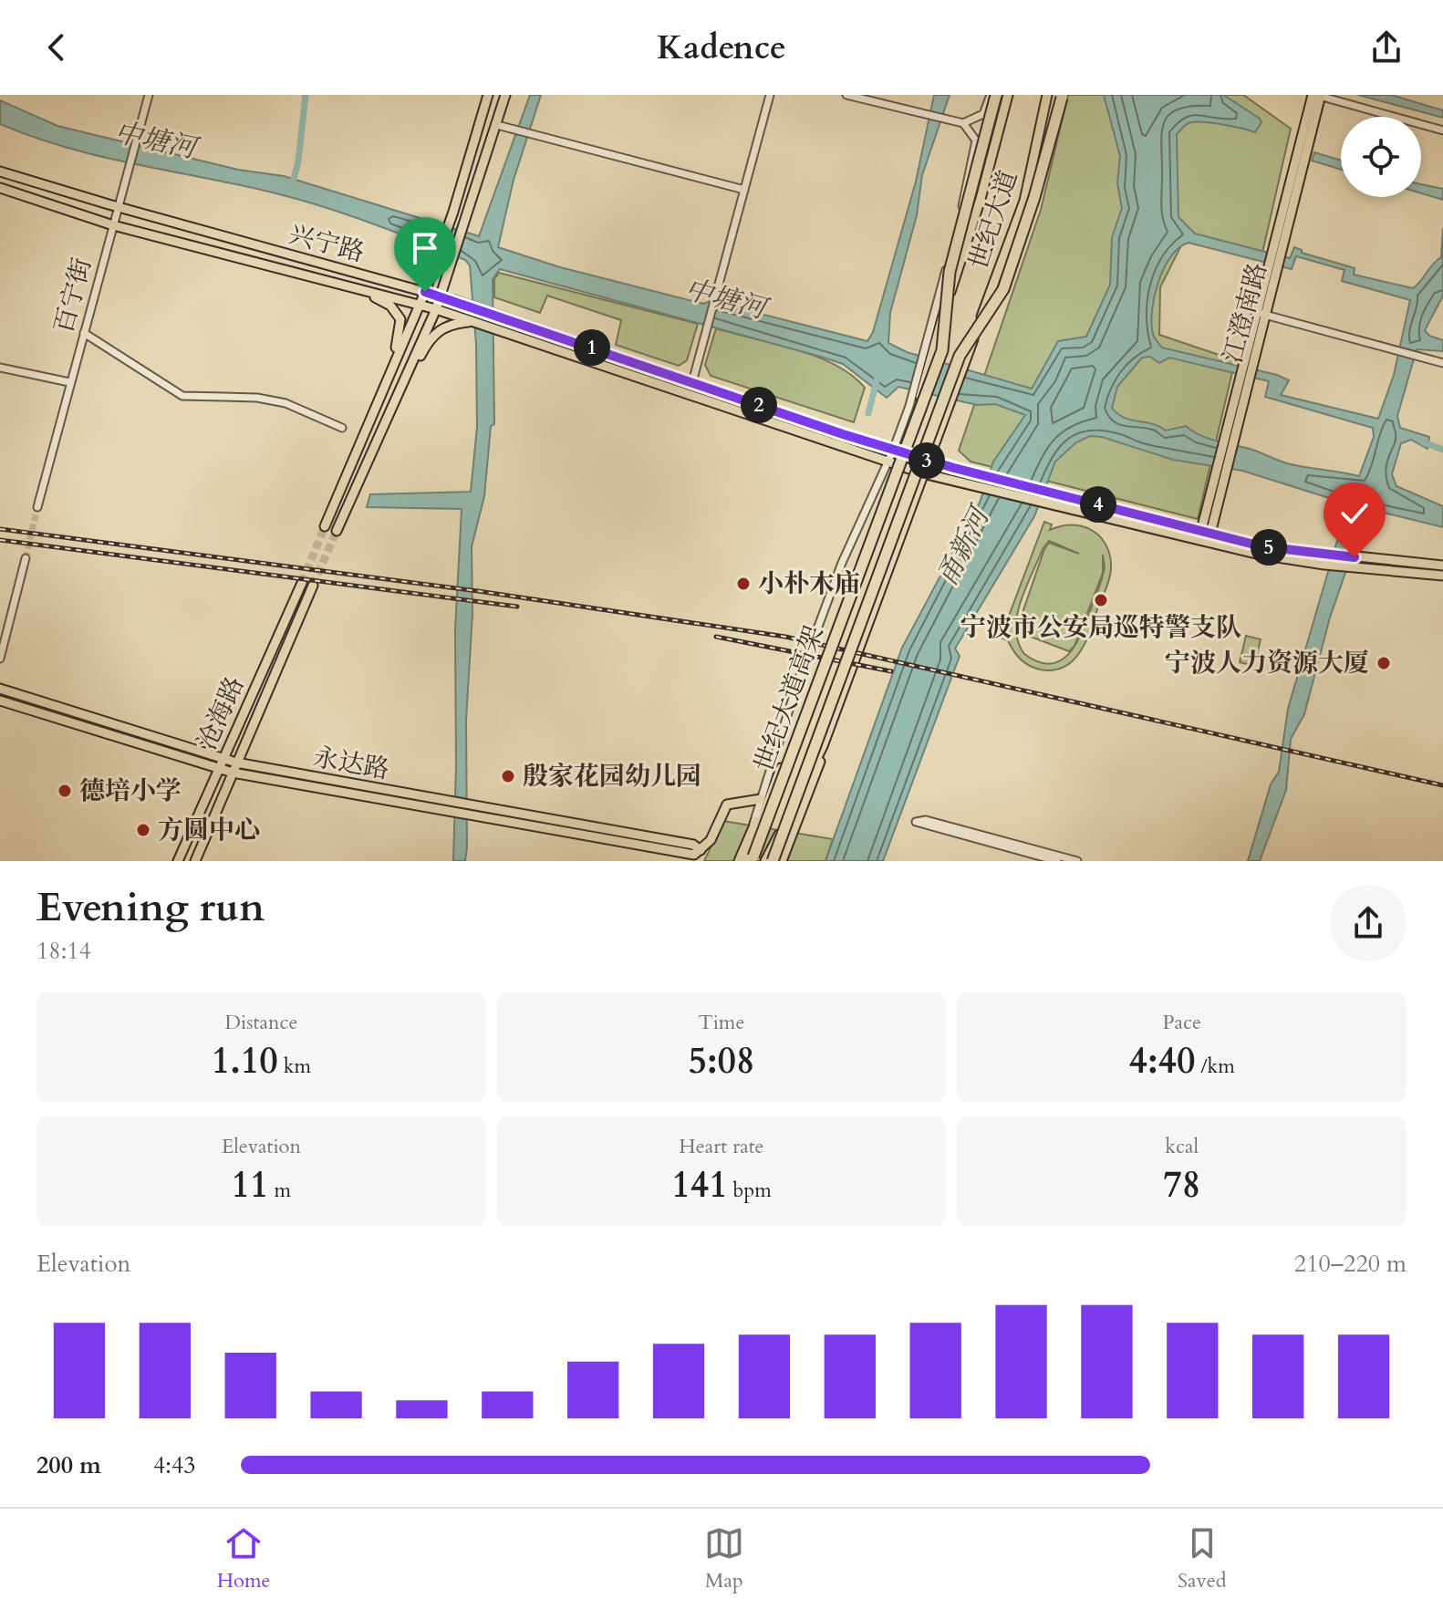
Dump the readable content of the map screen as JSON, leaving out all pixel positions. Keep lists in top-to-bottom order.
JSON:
{
  "streets": {
    "highway": ["世纪大道高架"],
    "main road": [
      "世纪大道",
      "兴宁路",
      "江澄南路",
      "沧海路",
      "永达路"
    ],
    "street": ["百宁街"]
  },
  "crossings": [
    ["世纪大道", "兴宁路"],
    ["世纪大道", "世纪大道高架"],
    ["兴宁路", "百宁街"],
    ["沧海路", "永达路"]
  ],
  "water": ["中塘河", "甬新河"],
  "places": [
    "小朴木庙",
    "宁波市公安局巡特警支队",
    "宁波人力资源大厦",
    "殷家花园幼儿园",
    "德培小学",
    "方圆中心"
  ],
  "page": {
    "header": "Kadence",
    "pins": [
      "1",
      "2",
      "3",
      "4",
      "5"
    ],
    "heading": ["Evening run", "18:14"],
    "stats": [
      ["Distance", "1.10 km"],
      ["Time", "5:08"],
      ["Pace", "4:40 /km"],
      ["Elevation", "11 m"],
      ["Heart rate", "141 bpm"],
      ["kcal", "78"]
    ],
    "chart": ["Elevation", "210–220 m"],
    "list": [
      {
        "name": "200 m",
        "note": "4:43"
      }
    ],
    "tabs": ["Home", "Map", "Saved"]
  }
}
